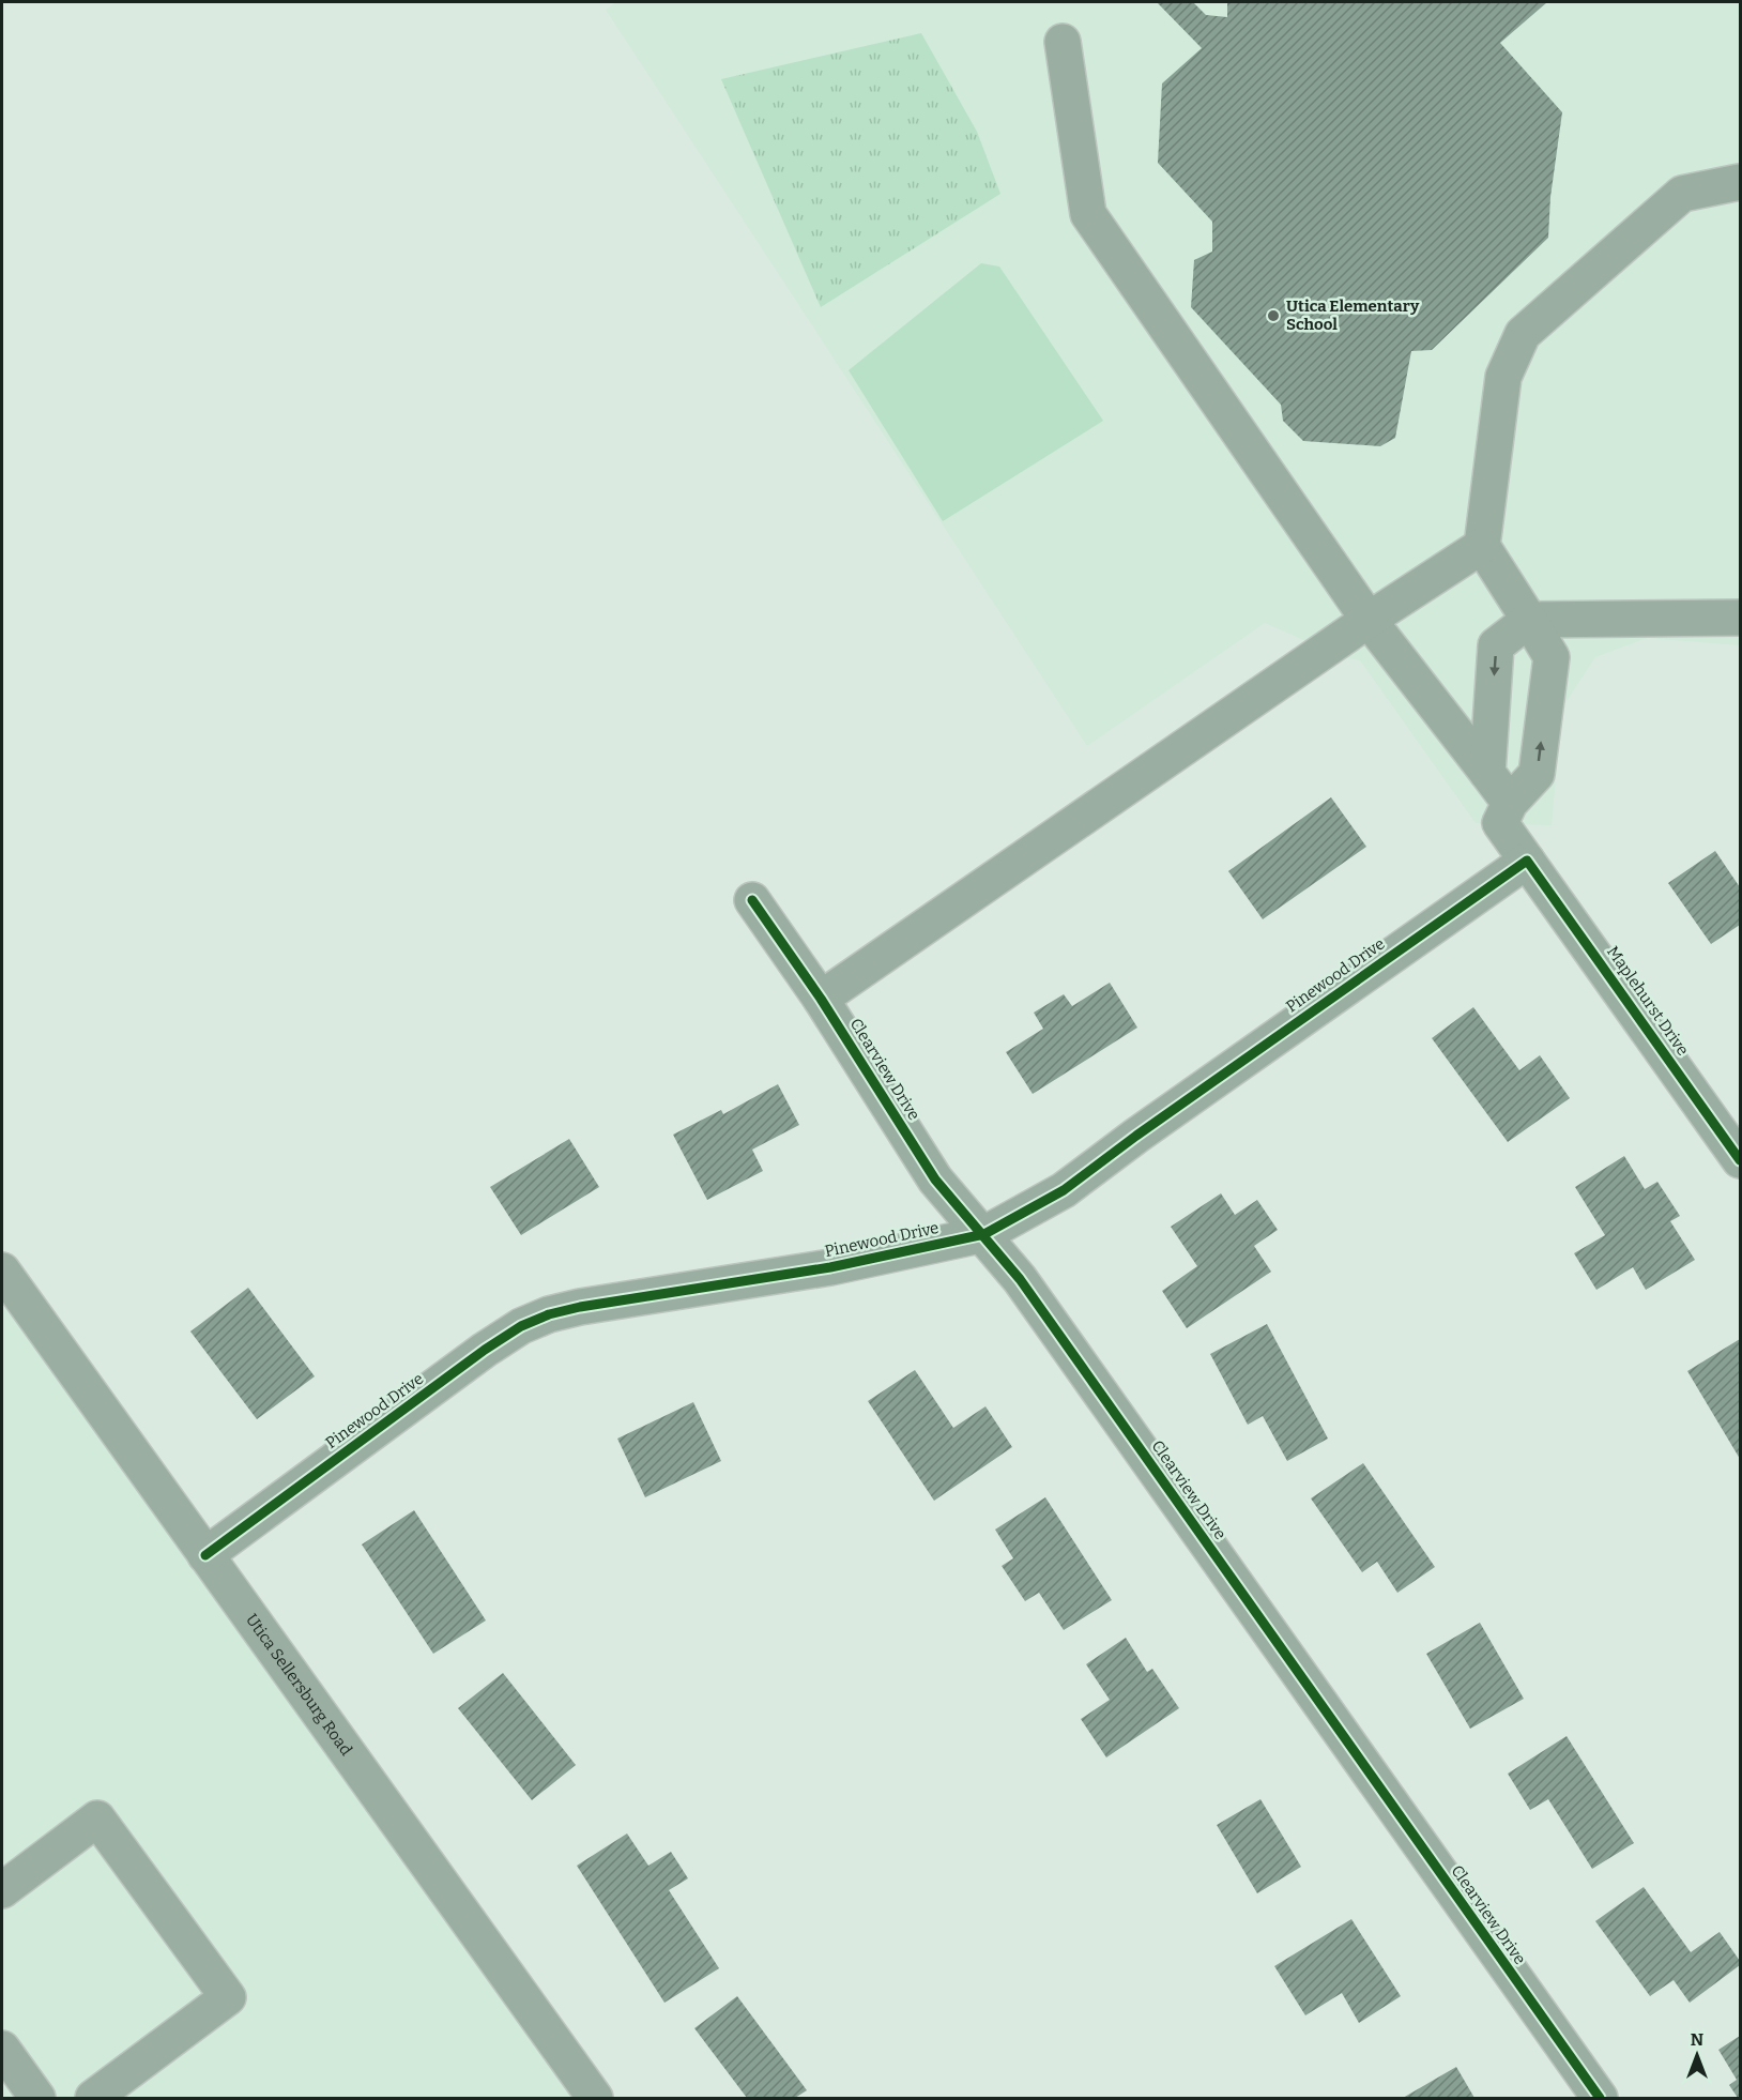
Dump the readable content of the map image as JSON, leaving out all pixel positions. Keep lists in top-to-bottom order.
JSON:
{
  "streets": {
    "street": [
      "Pinewood Drive",
      "Maplehurst Drive",
      "Clearview Drive",
      "Utica Sellersburg Road"
    ]
  },
  "crossings": [
    ["Pinewood Drive", "Maplehurst Drive"],
    ["Pinewood Drive", "Clearview Drive"],
    ["Pinewood Drive", "Utica Sellersburg Road"]
  ],
  "places": ["Utica Elementary School"],
  "north": "top"
}
